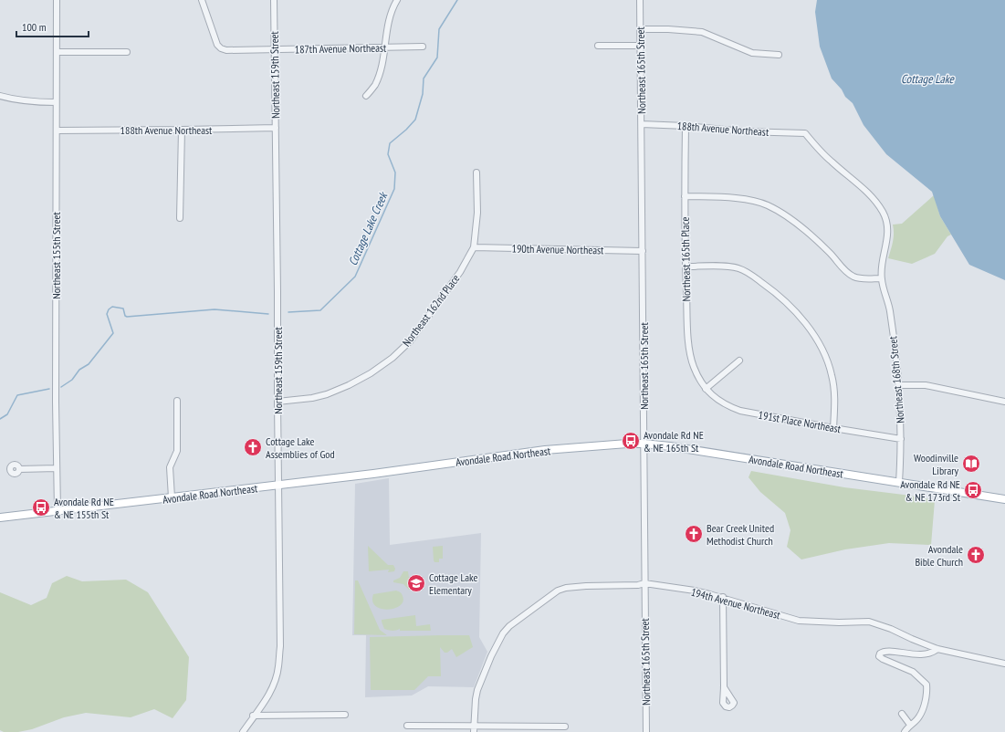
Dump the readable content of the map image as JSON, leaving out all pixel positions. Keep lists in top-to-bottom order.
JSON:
{
  "streets": {
    "main road": ["Avondale Road Northeast"],
    "street": [
      "187th Avenue Northeast",
      "Northeast 165th Street",
      "Northeast 159th Street",
      "188th Avenue Northeast",
      "190th Avenue Northeast",
      "Northeast 155th Street",
      "Northeast 165th Place",
      "Northeast 162nd Place",
      "Northeast 168th Street",
      "191st Place Northeast",
      "194th Avenue Northeast"
    ]
  },
  "crossings": [
    ["187th Avenue Northeast", "Northeast 159th Street"],
    ["Northeast 165th Street", "188th Avenue Northeast"],
    ["Northeast 165th Street", "190th Avenue Northeast"],
    ["Northeast 165th Street", "Avondale Road Northeast"],
    ["Northeast 165th Street", "194th Avenue Northeast"],
    ["Northeast 159th Street", "188th Avenue Northeast"],
    ["Northeast 159th Street", "Northeast 162nd Place"],
    ["Northeast 159th Street", "Avondale Road Northeast"],
    ["188th Avenue Northeast", "Northeast 155th Street"],
    ["188th Avenue Northeast", "Northeast 165th Place"],
    ["188th Avenue Northeast", "Northeast 168th Street"],
    ["190th Avenue Northeast", "Northeast 162nd Place"],
    ["Northeast 155th Street", "Avondale Road Northeast"],
    ["Northeast 165th Place", "191st Place Northeast"],
    ["Northeast 168th Street", "191st Place Northeast"],
    ["Northeast 168th Street", "Avondale Road Northeast"]
  ],
  "water": ["Cottage Lake", "Cottage Lake Creek"],
  "places": {
    "bus stop": ["Avondale Rd NE & NE 165th St", "Avondale Rd NE & NE 173rd St", "Avondale Rd NE & NE 155th St"],
    "church": ["Cottage Lake Assemblies of God", "Bear Creek United Methodist Church", "Avondale Bible Church"],
    "library": ["Woodinville Library"],
    "school or university": ["Cottage Lake Elementary"]
  },
  "scale_bar": "100 m"
}
